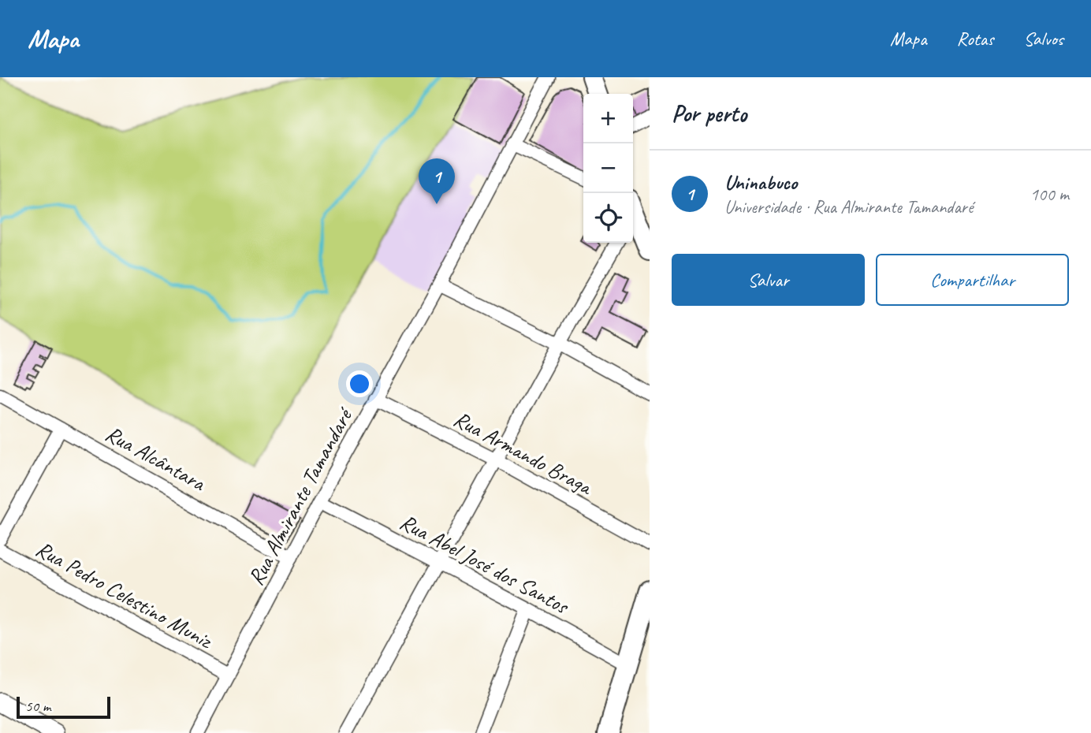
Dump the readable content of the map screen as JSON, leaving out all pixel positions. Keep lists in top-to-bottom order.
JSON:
{
  "streets": {
    "street": [
      "Rua Armando Braga",
      "Rua Alcântara",
      "Rua Almirante Tamandaré",
      "Rua Abel José dos Santos",
      "Rua Pedro Celestino Muniz"
    ]
  },
  "crossings": [
    ["Rua Armando Braga", "Rua Almirante Tamandaré"],
    ["Rua Alcântara", "Rua Almirante Tamandaré"],
    ["Rua Almirante Tamandaré", "Rua Abel José dos Santos"],
    ["Rua Almirante Tamandaré", "Rua Pedro Celestino Muniz"]
  ],
  "scale_bar": "50 m",
  "page": {
    "header": "Mapa",
    "nav": ["Mapa", "Rotas", "Salvos"],
    "heading": "Por perto",
    "map_buttons": ["+", "−"],
    "list": [
      {
        "mark": "1",
        "name": "Uninabuco",
        "note": "Universidade · Rua Almirante Tamandaré",
        "value": "100 m"
      }
    ],
    "pins": "1",
    "buttons": ["Salvar", "Compartilhar"],
    "scale": "50 m"
  }
}
